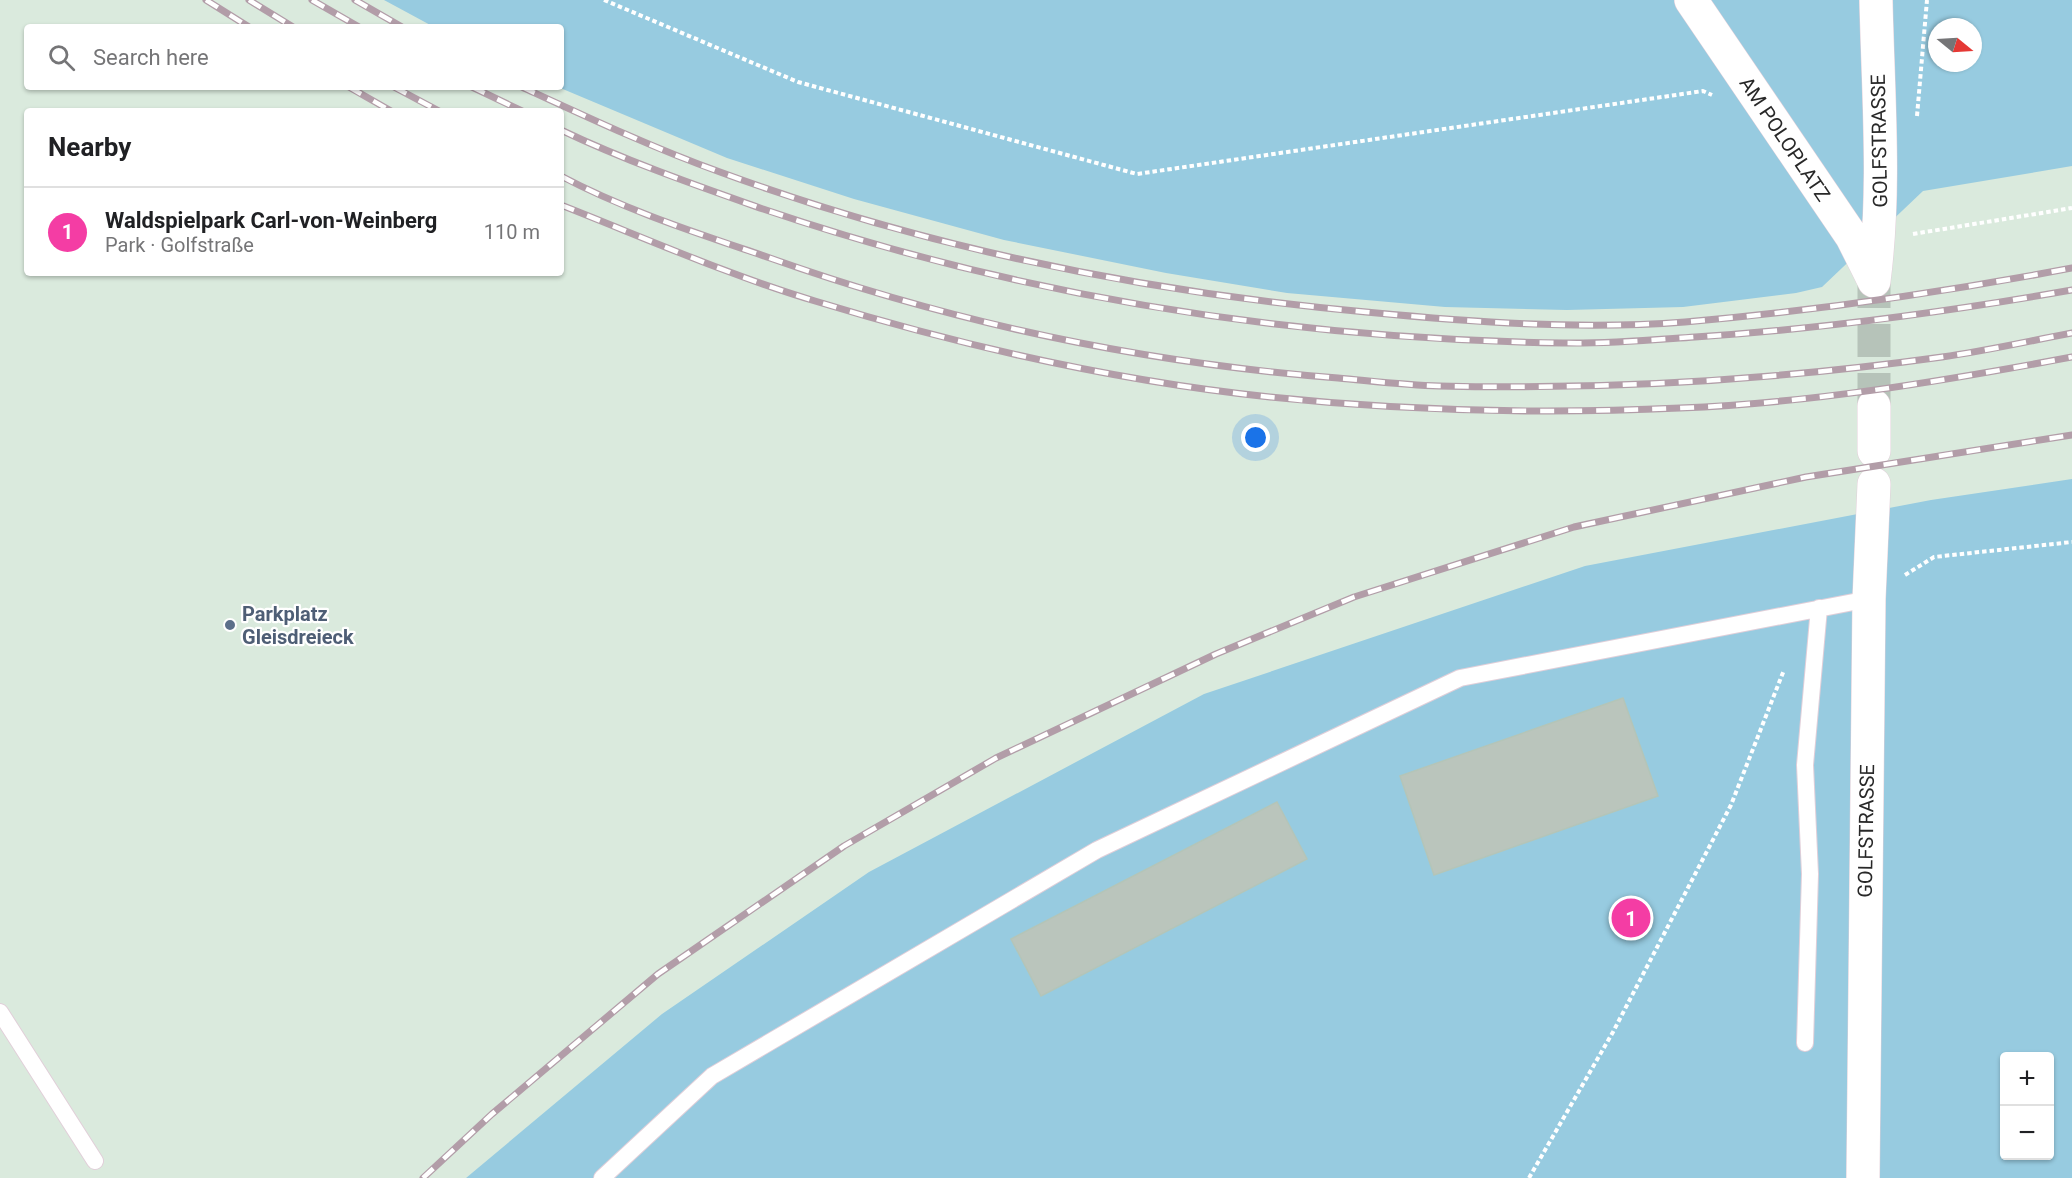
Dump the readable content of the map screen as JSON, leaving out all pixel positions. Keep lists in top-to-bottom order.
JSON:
{
  "streets": {
    "street": ["AM POLOPLATZ", "GOLFSTRASSE"]
  },
  "crossings": [
    ["AM POLOPLATZ", "GOLFSTRASSE"]
  ],
  "places": ["Parkplatz Gleisdreieck"],
  "north": "right",
  "page": {
    "search": "Search here",
    "heading": "Nearby",
    "list": [
      {
        "mark": "1",
        "name": "Waldspielpark Carl-von-Weinberg",
        "note": "Park · Golfstraße",
        "value": "110 m"
      }
    ],
    "pins": "1",
    "map_buttons": ["+", "−"]
  }
}
